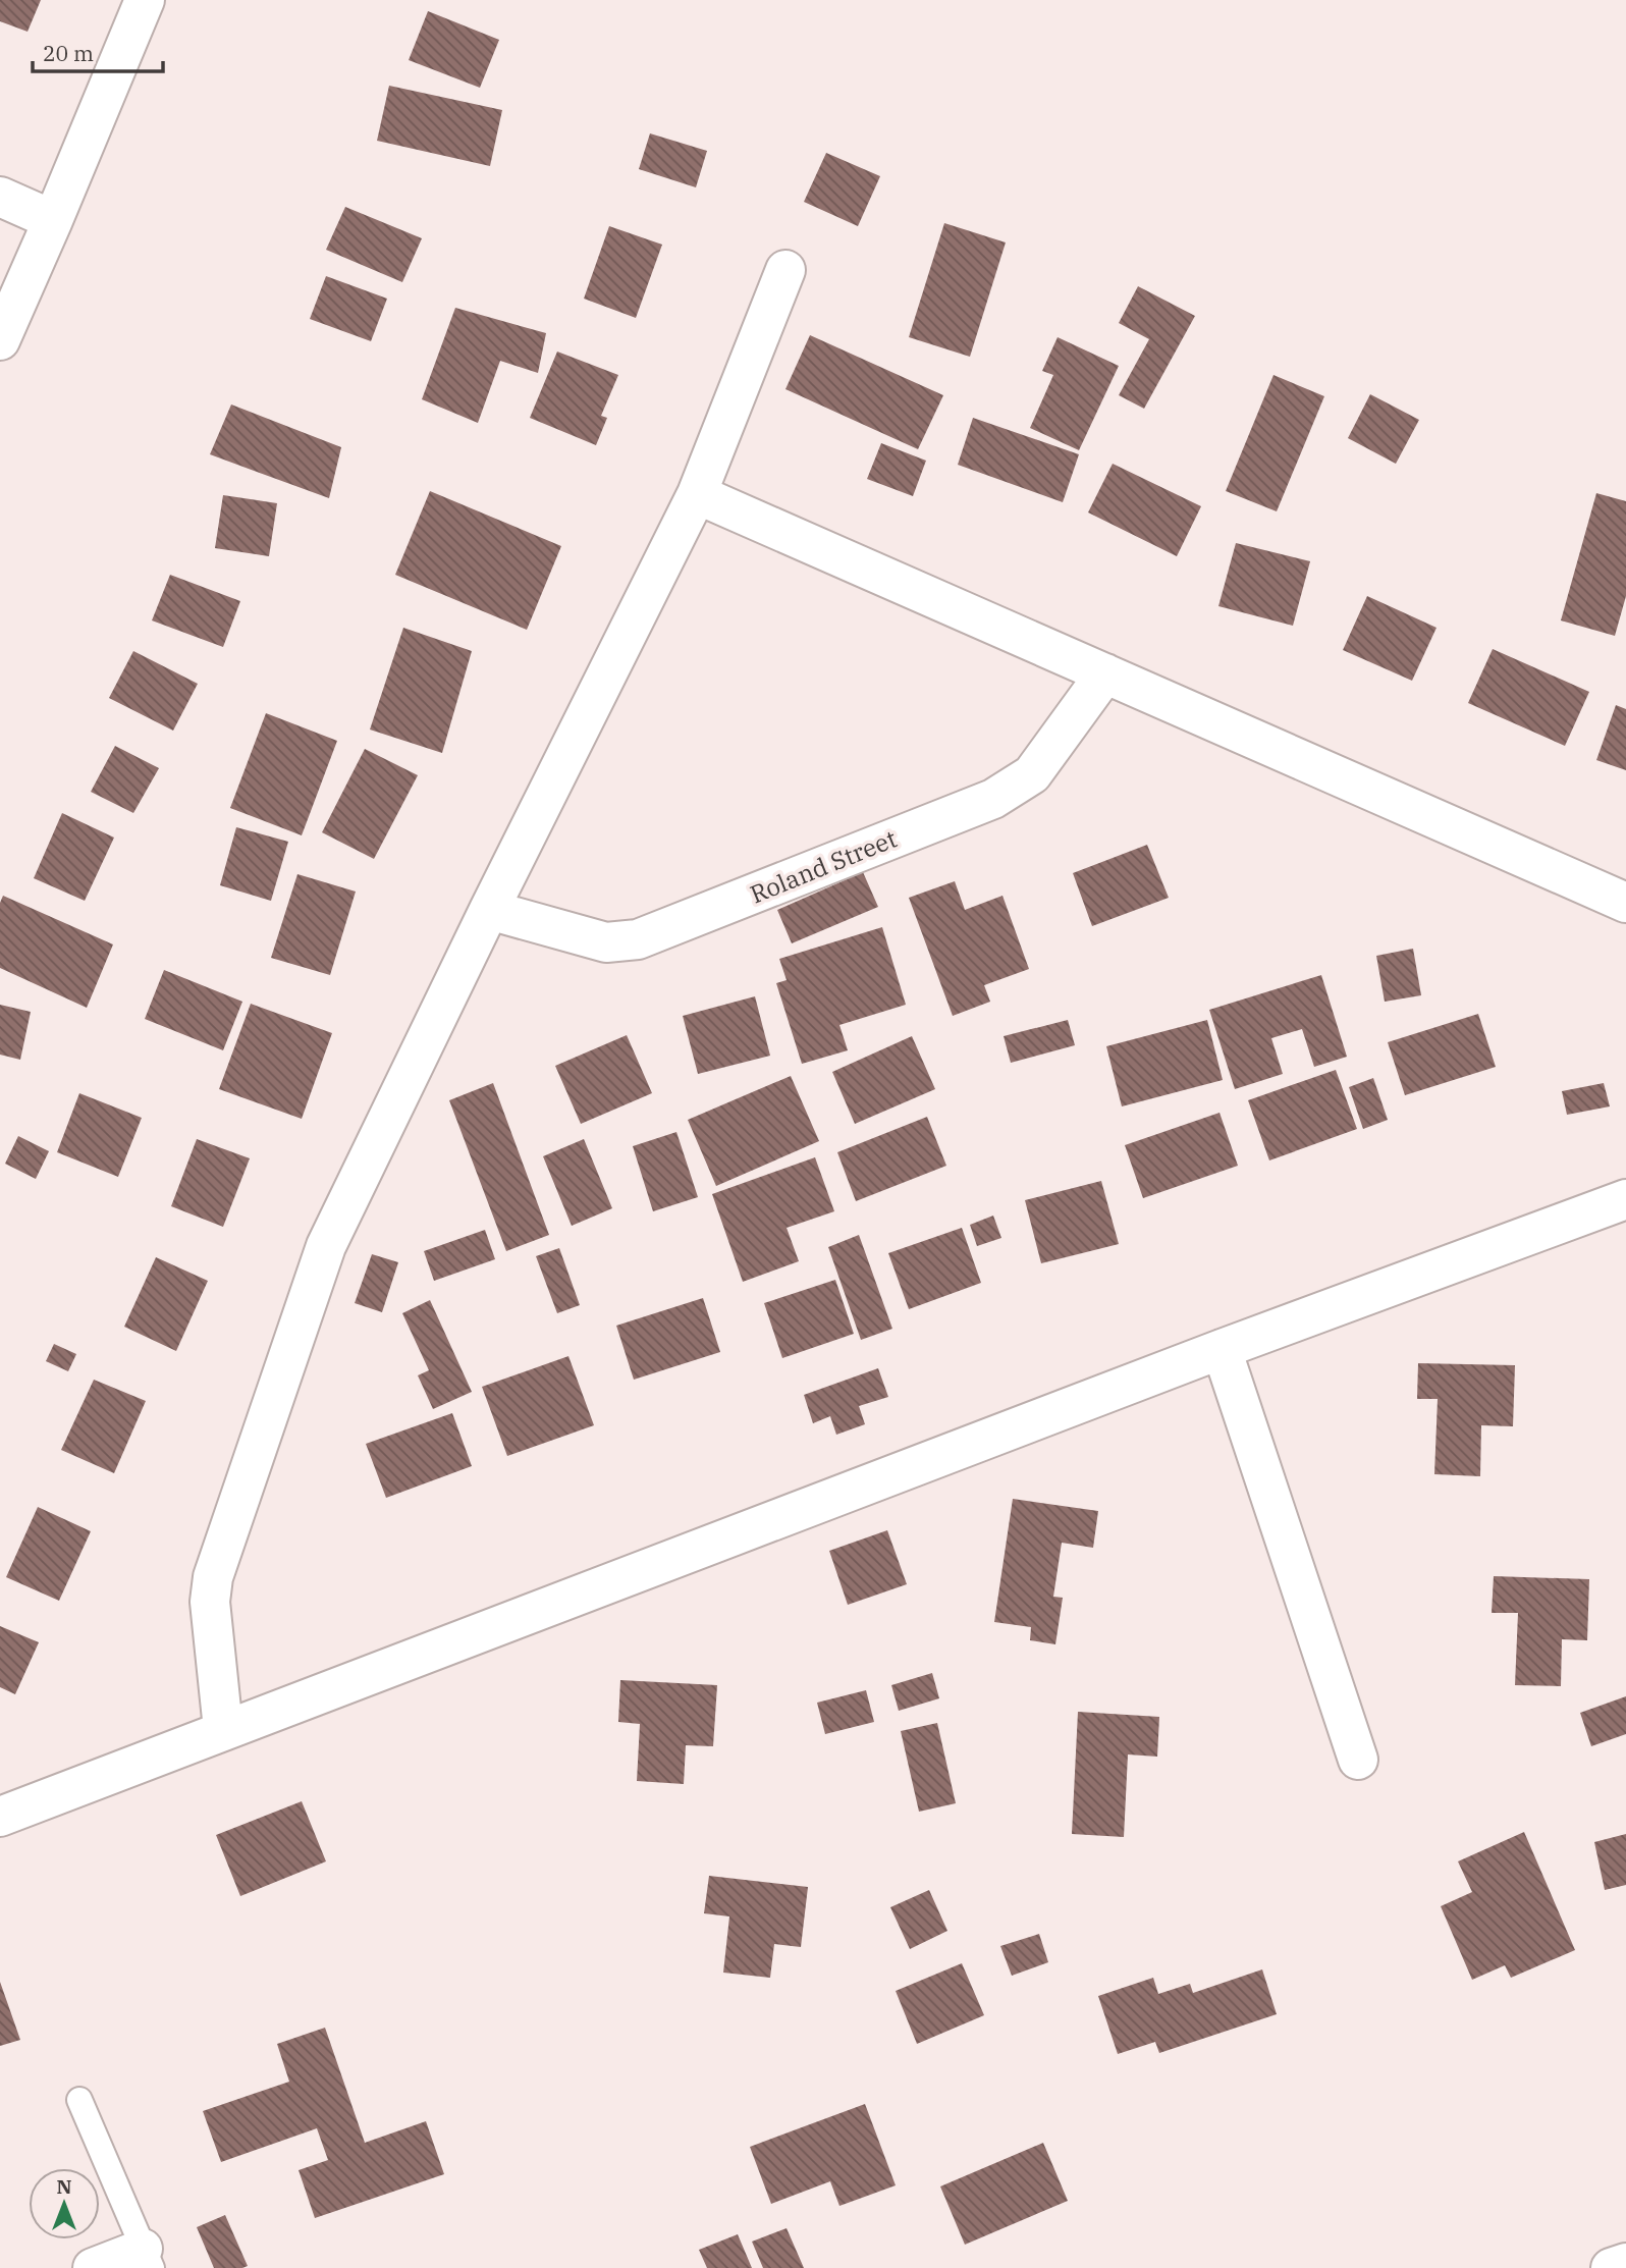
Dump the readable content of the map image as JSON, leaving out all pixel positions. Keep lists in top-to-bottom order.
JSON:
{
  "streets": {
    "street": ["Roland Street"]
  },
  "scale_bar": "20 m",
  "north": "top"
}
